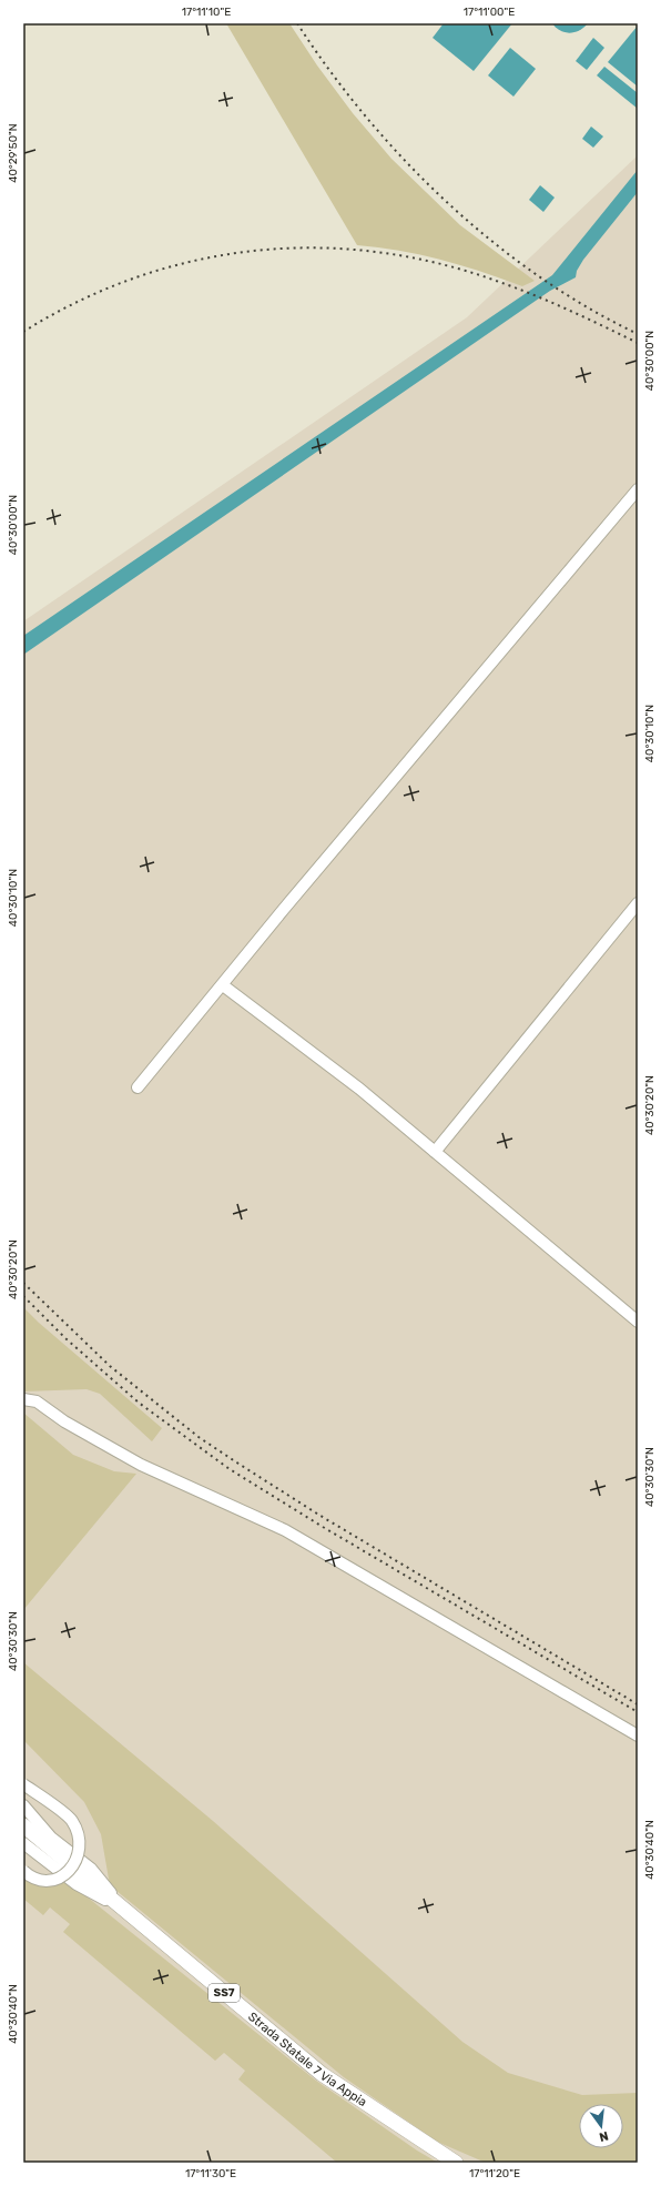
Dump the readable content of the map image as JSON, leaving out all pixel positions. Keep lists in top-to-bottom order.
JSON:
{
  "streets": {
    "main road": ["SS7", "Strada Statale 7 Via Appia"]
  },
  "north": "bottom",
  "coordinates": [
    "17°11'10\"E",
    "17°11'00\"E",
    "40°29'50\"N",
    "40°30'00\"N",
    "40°30'10\"N",
    "40°30'20\"N",
    "40°30'30\"N",
    "40°30'40\"N",
    "17°11'30\"E",
    "17°11'20\"E"
  ]
}
